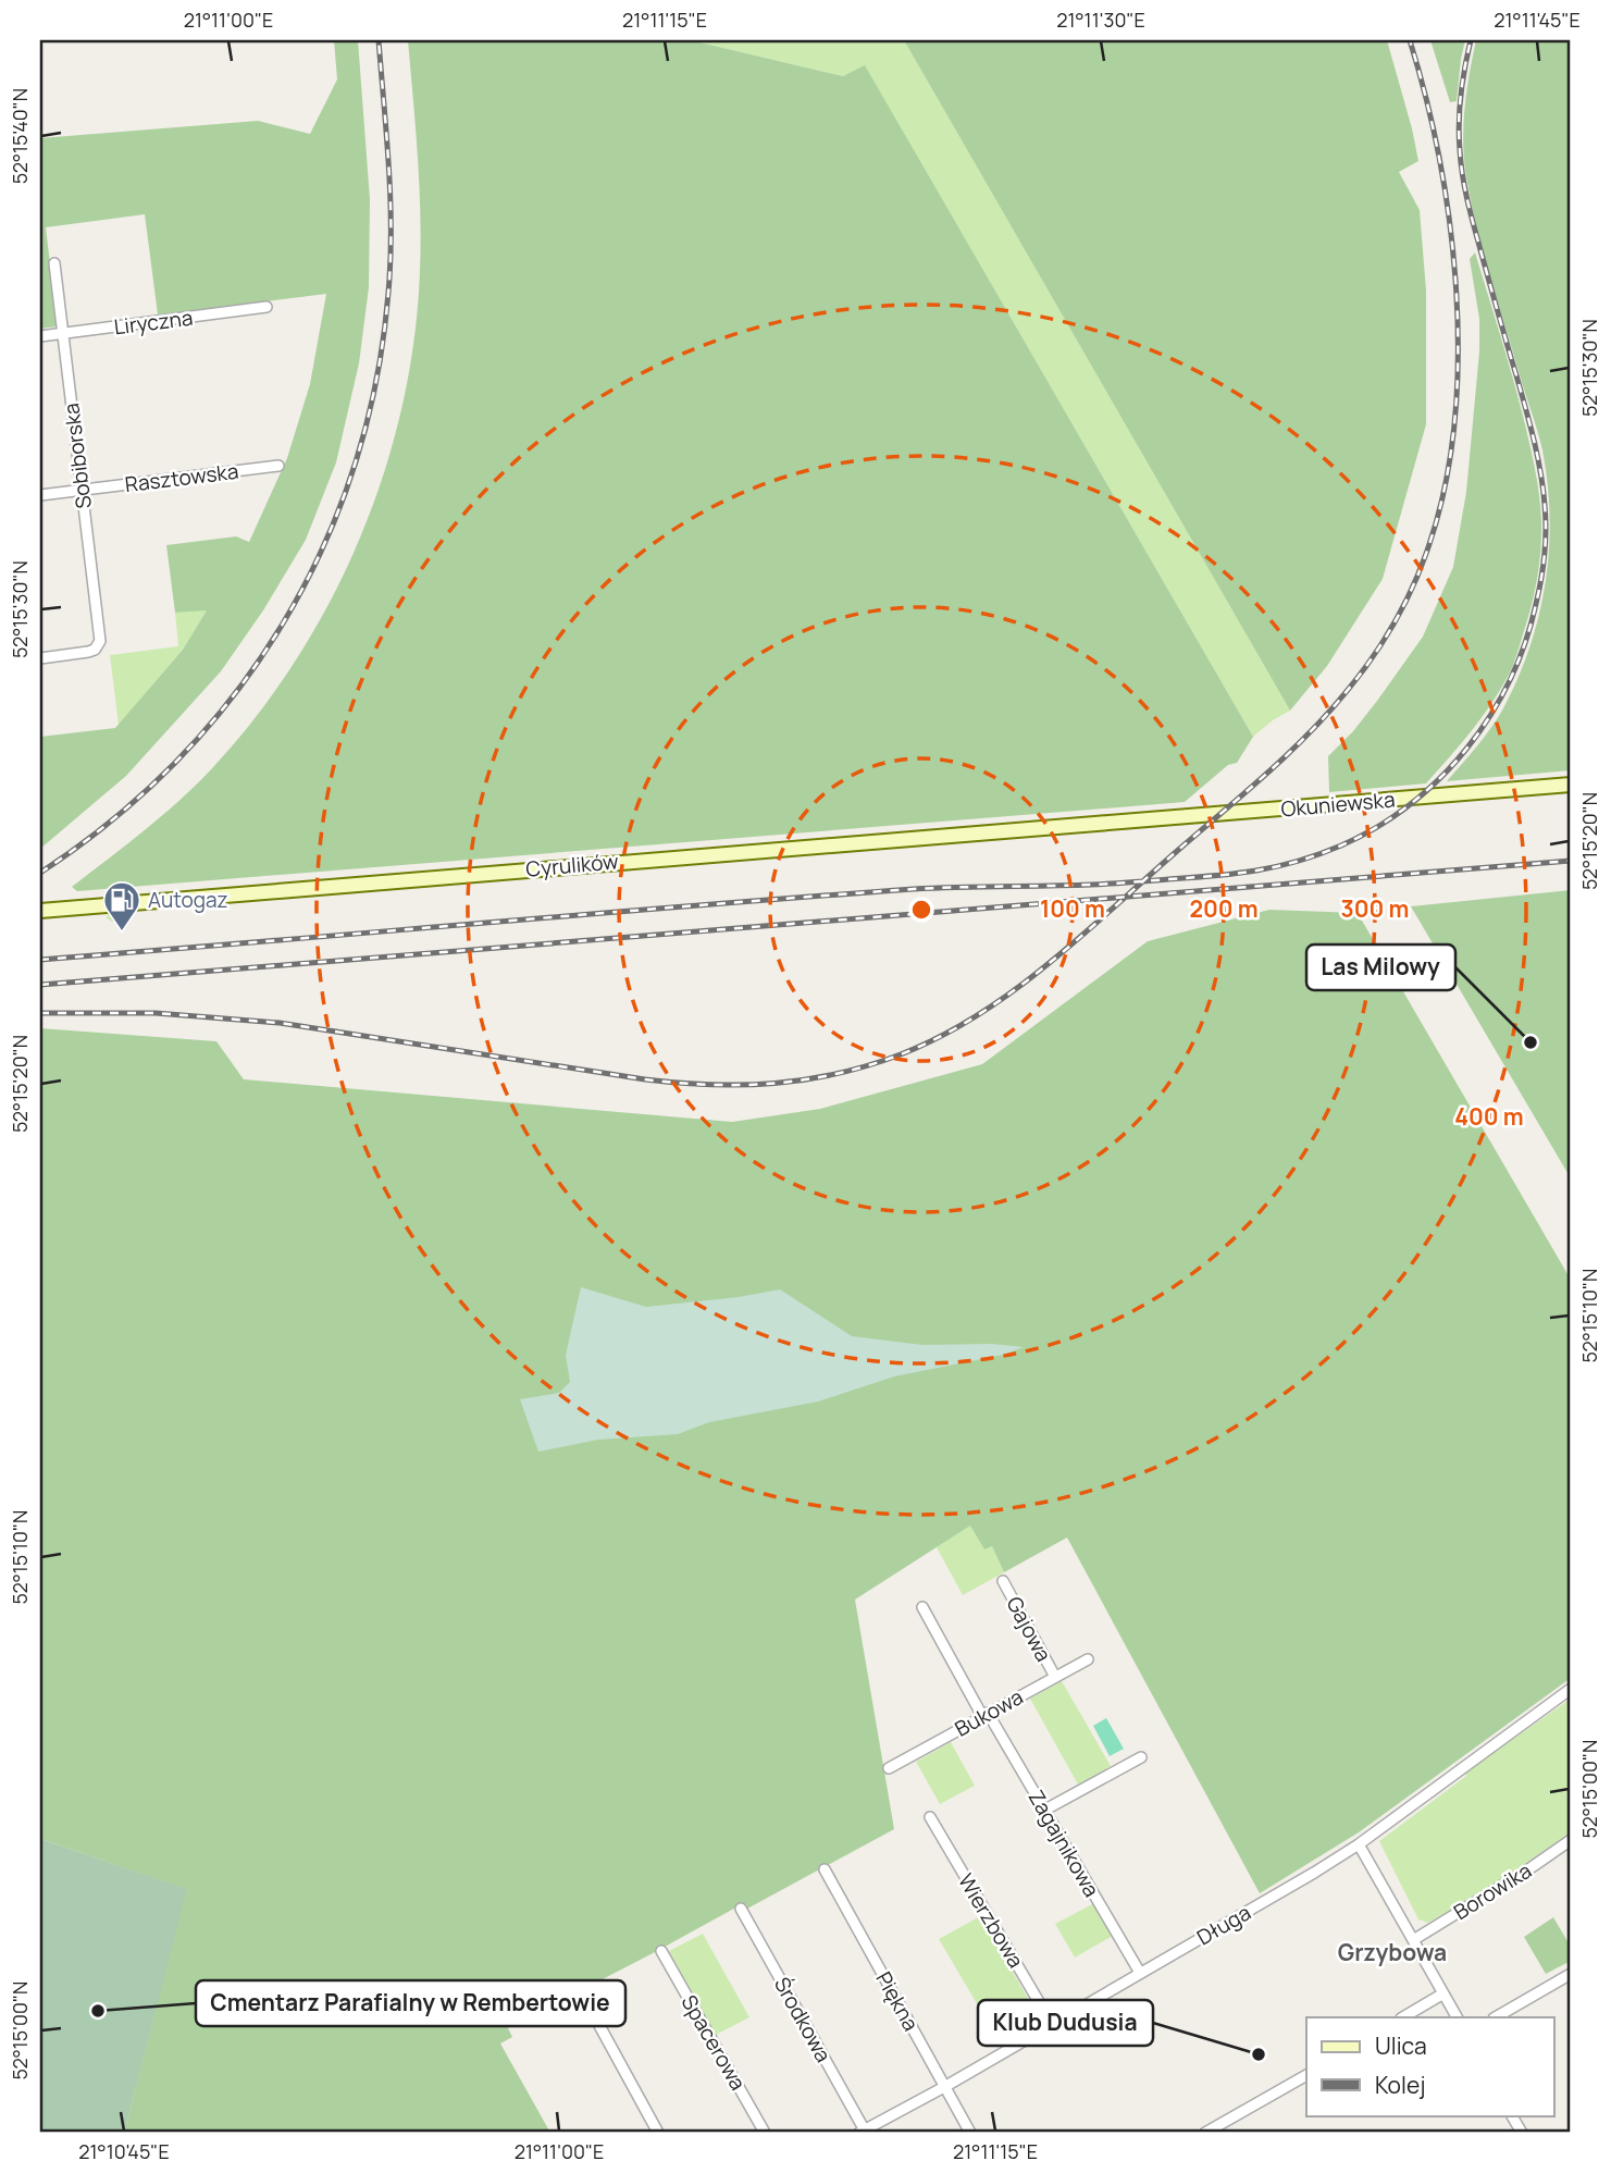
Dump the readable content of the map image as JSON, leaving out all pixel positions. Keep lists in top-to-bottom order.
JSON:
{
  "streets": {
    "main road": ["Okuniewska", "Cyrulików"],
    "street": [
      "Liryczna",
      "Sobiborska",
      "Rasztowska",
      "Gajowa",
      "Bukowa",
      "Zagajnikowa",
      "Borowika",
      "Wierzbowa",
      "Długa",
      "Piękna",
      "Środkowa",
      "Spacerowa"
    ]
  },
  "crossings": [
    ["Liryczna", "Sobiborska"],
    ["Sobiborska", "Rasztowska"],
    ["Okuniewska", "Cyrulików"],
    ["Gajowa", "Bukowa"],
    ["Bukowa", "Zagajnikowa"],
    ["Zagajnikowa", "Długa"],
    ["Wierzbowa", "Długa"],
    ["Długa", "Piękna"],
    ["Długa", "Środkowa"]
  ],
  "districts": ["Grzybowa"],
  "places": {
    "fuel station": ["Autogaz"],
    "other": ["Las Milowy", "Cmentarz Parafialny w Rembertowie", "Klub Dudusia"]
  },
  "legend": ["Ulica", "Kolej"],
  "coordinates": [
    "21°11'00\"E",
    "21°11'15\"E",
    "21°11'30\"E",
    "21°11'45\"E",
    "52°15'40\"N",
    "52°15'30\"N",
    "52°15'20\"N",
    "52°15'10\"N",
    "52°15'00\"N",
    "21°10'45\"E"
  ],
  "rings": [
    "100 m",
    "200 m",
    "300 m",
    "400 m"
  ]
}
